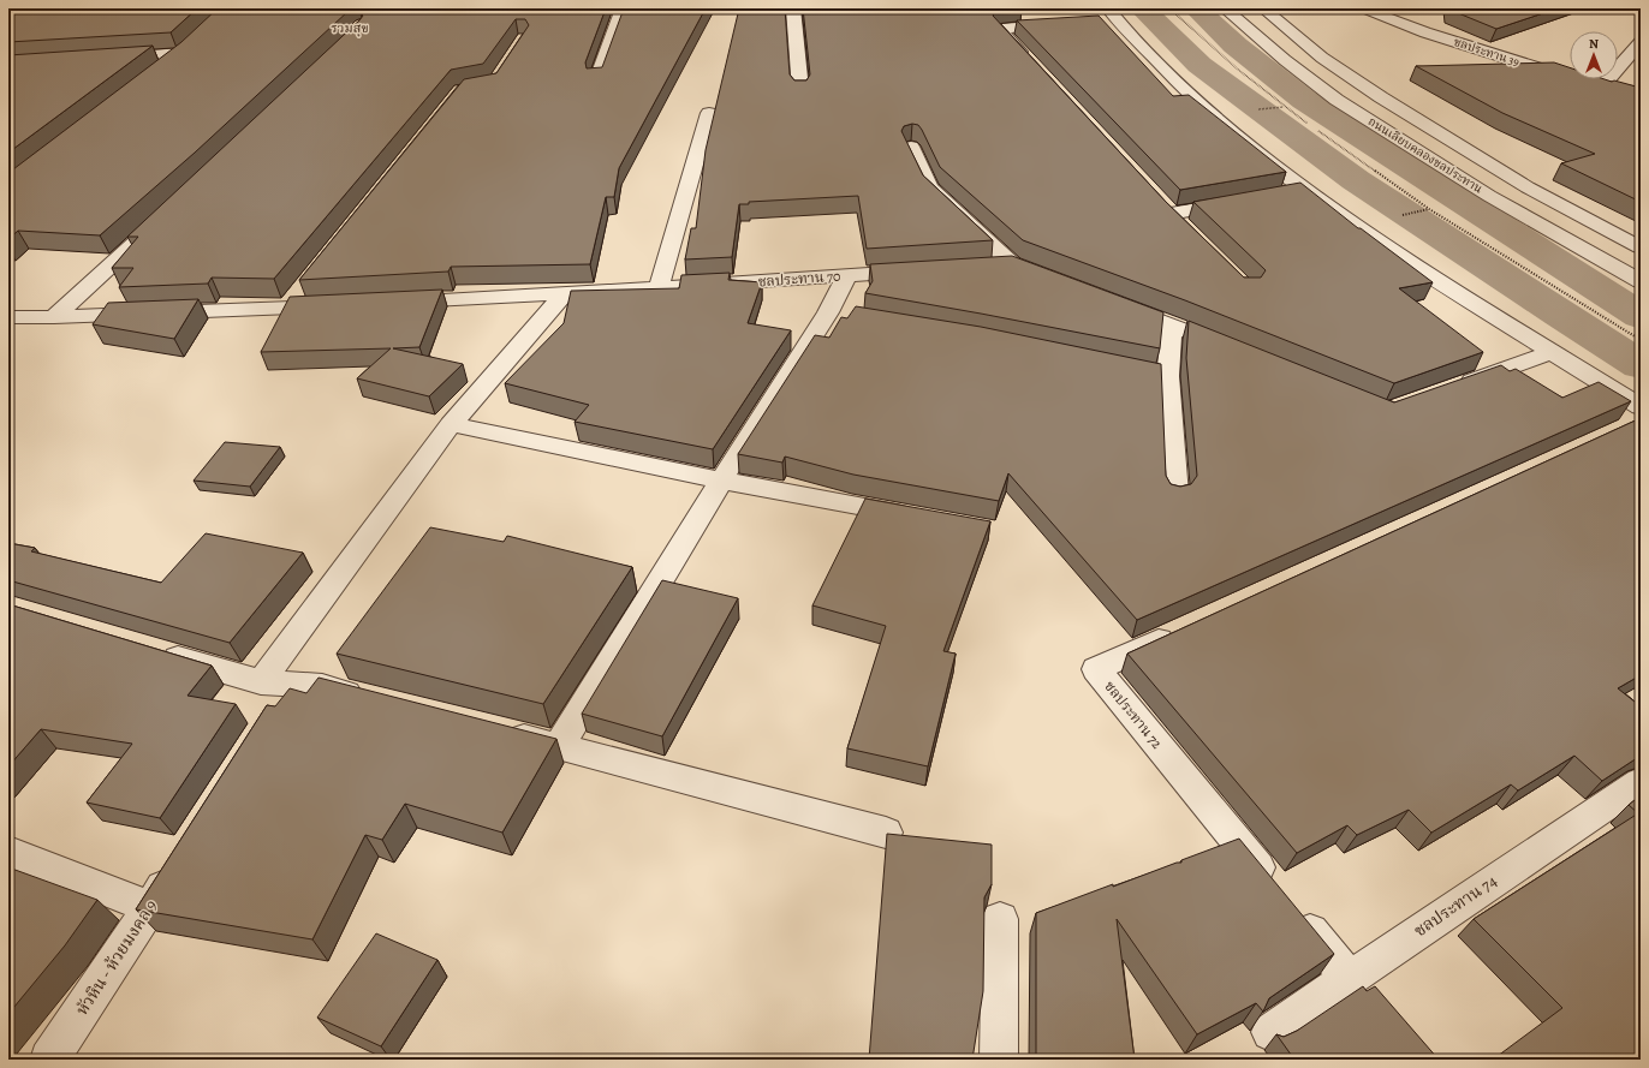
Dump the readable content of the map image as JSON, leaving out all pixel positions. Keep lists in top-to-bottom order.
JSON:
{
  "streets": {
    "street": [
      "ชลประทาน 39",
      "ถนนเลียบคลองชลประทาน",
      "ชลประทาน 70",
      "ชลประทาน 72",
      "ชลประทาน 74",
      "หัวหิน - ห้วยมงคล 9"
    ]
  },
  "districts": ["รวมสุข"],
  "north": "top"
}
